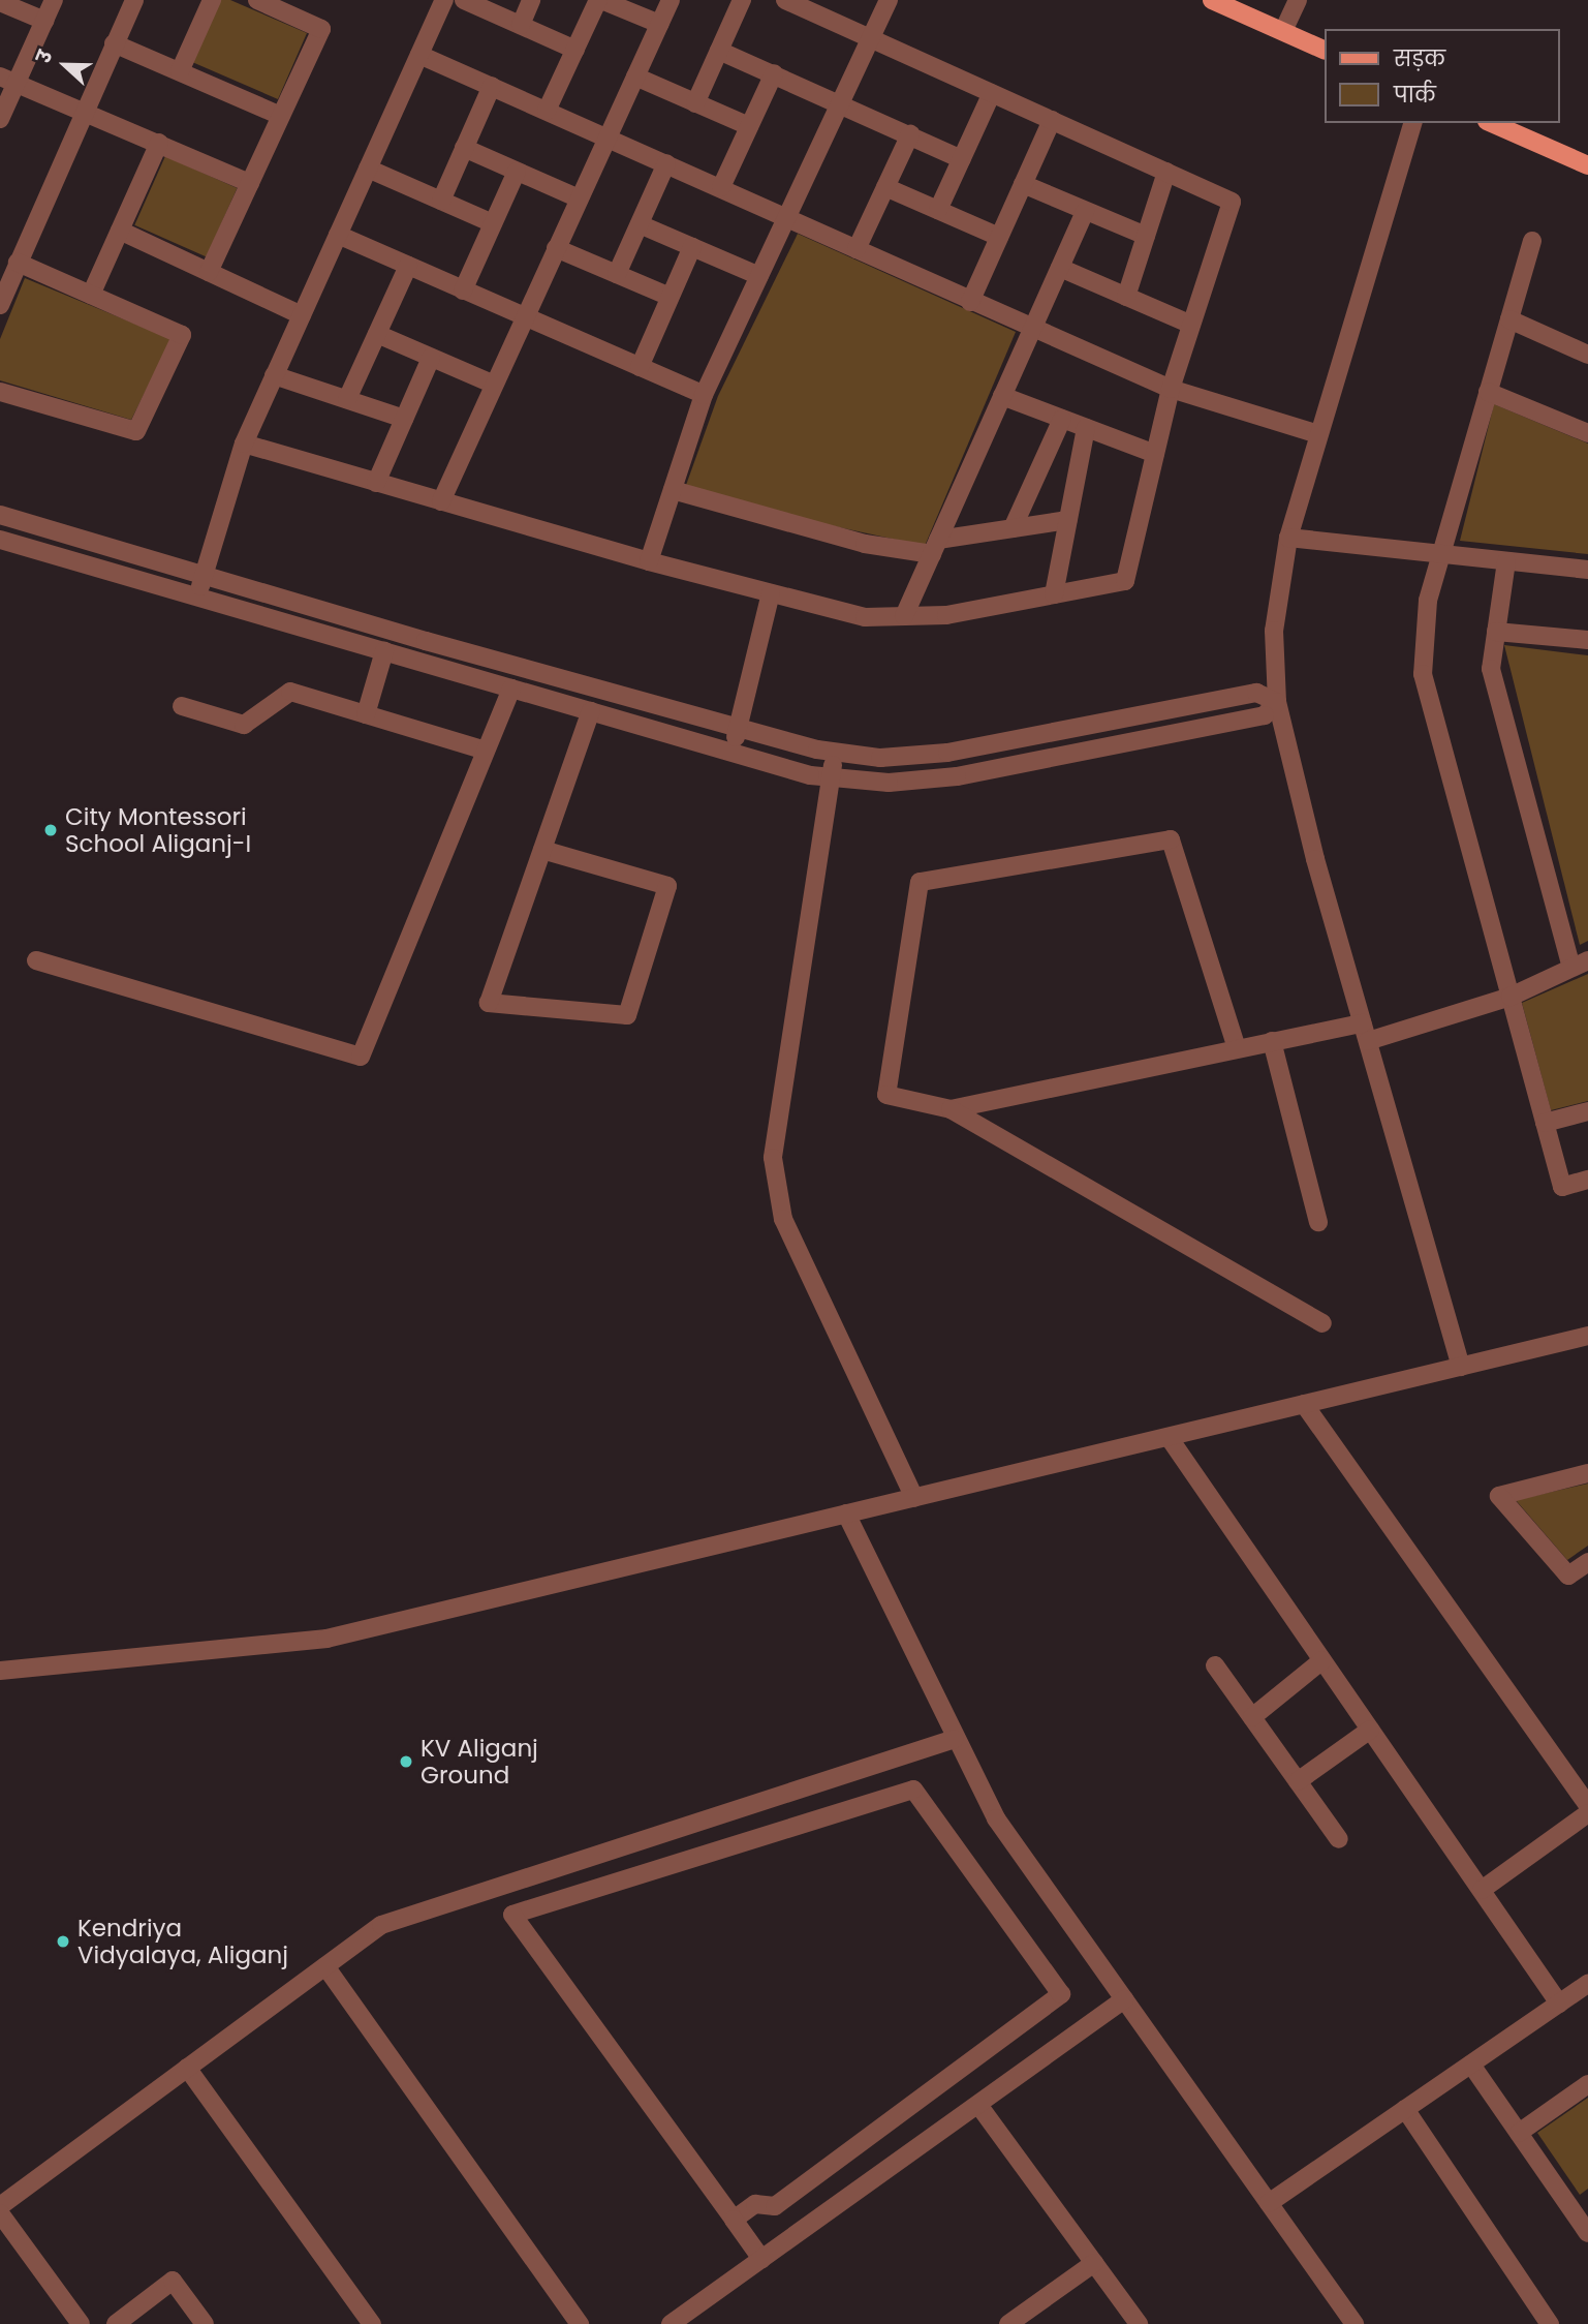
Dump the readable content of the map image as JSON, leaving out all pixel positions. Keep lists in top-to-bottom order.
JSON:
{
  "places": ["City Montessori School Aliganj-I", "KV Aliganj Ground", "Kendriya Vidyalaya, Aliganj"],
  "legend": ["सड़क", "पार्क"],
  "north": "left"
}
